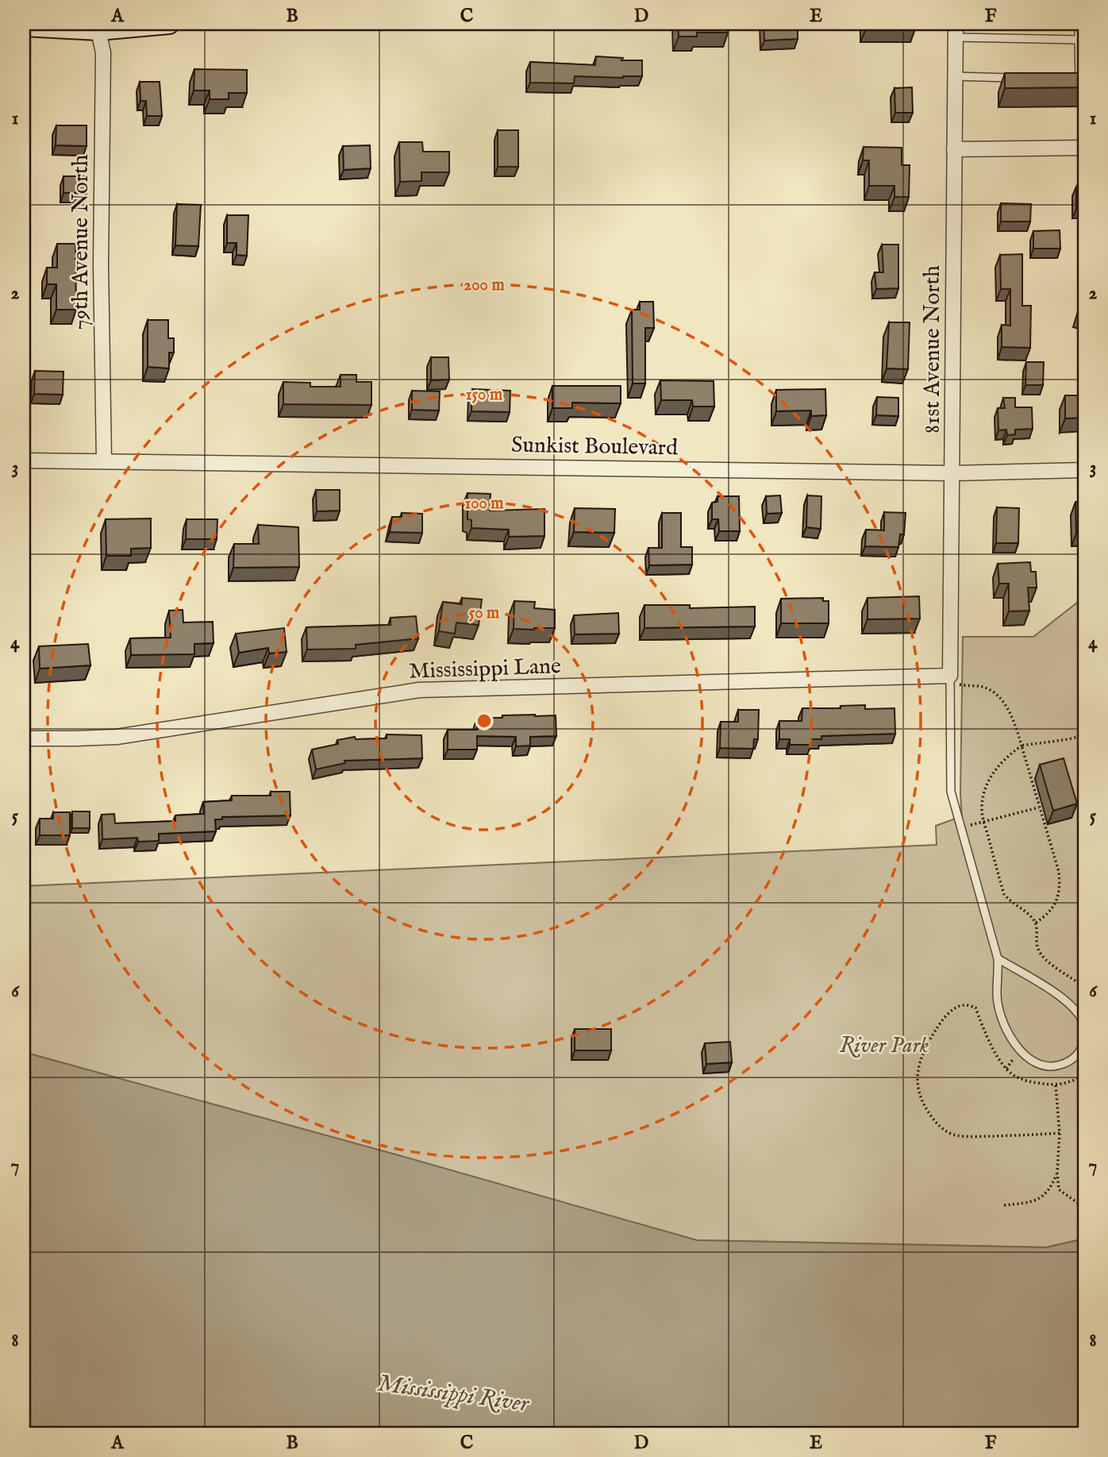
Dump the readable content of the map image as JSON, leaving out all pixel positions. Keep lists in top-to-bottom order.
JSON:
{
  "streets": {
    "street": [
      "79th Avenue North",
      "81st Avenue North",
      "Sunkist Boulevard",
      "Mississippi Lane"
    ]
  },
  "crossings": [
    ["79th Avenue North", "Sunkist Boulevard"],
    ["81st Avenue North", "Sunkist Boulevard"],
    ["81st Avenue North", "Mississippi Lane"]
  ],
  "water": ["Mississippi River"],
  "parks": ["River Park"],
  "grid": {
    "columns": [
      "A",
      "B",
      "C",
      "D",
      "E",
      "F"
    ],
    "rows": [
      "1",
      "2",
      "3",
      "4",
      "5",
      "6",
      "7",
      "8"
    ]
  },
  "rings": [
    "200 m",
    "150 m",
    "100 m",
    "50 m"
  ]
}
